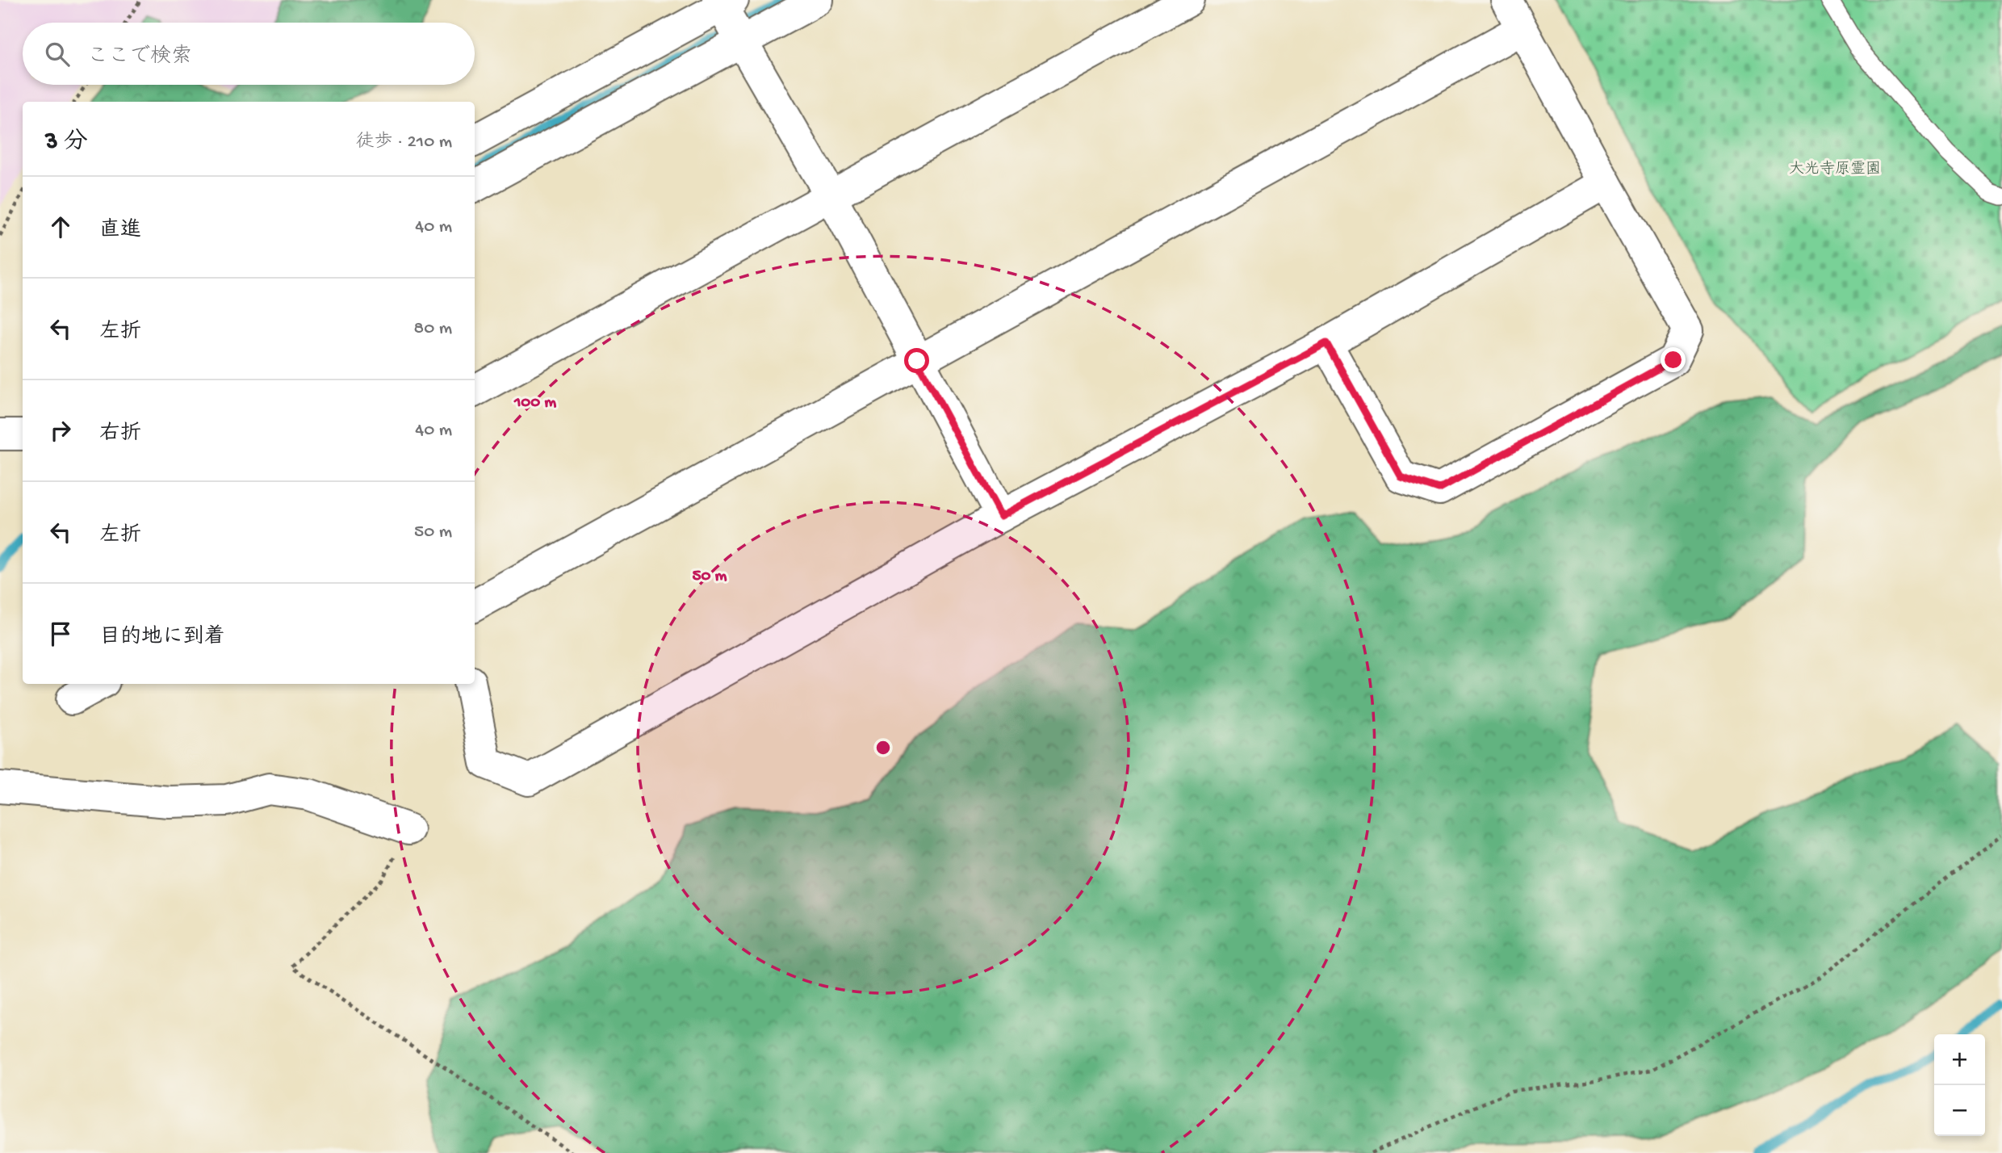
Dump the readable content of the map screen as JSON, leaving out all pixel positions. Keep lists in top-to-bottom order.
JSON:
{
  "parks": ["大光寺原霊園"],
  "page": {
    "search": "ここで検索",
    "heading": ["3 分", "徒歩 · 210 m"],
    "list": [
      ["直進", "40 m"],
      ["左折", "80 m"],
      ["右折", "40 m"],
      ["左折", "50 m"],
      "目的地に到着"
    ],
    "map_buttons": ["+", "−"]
  },
  "rings": ["100 m", "50 m"]
}
